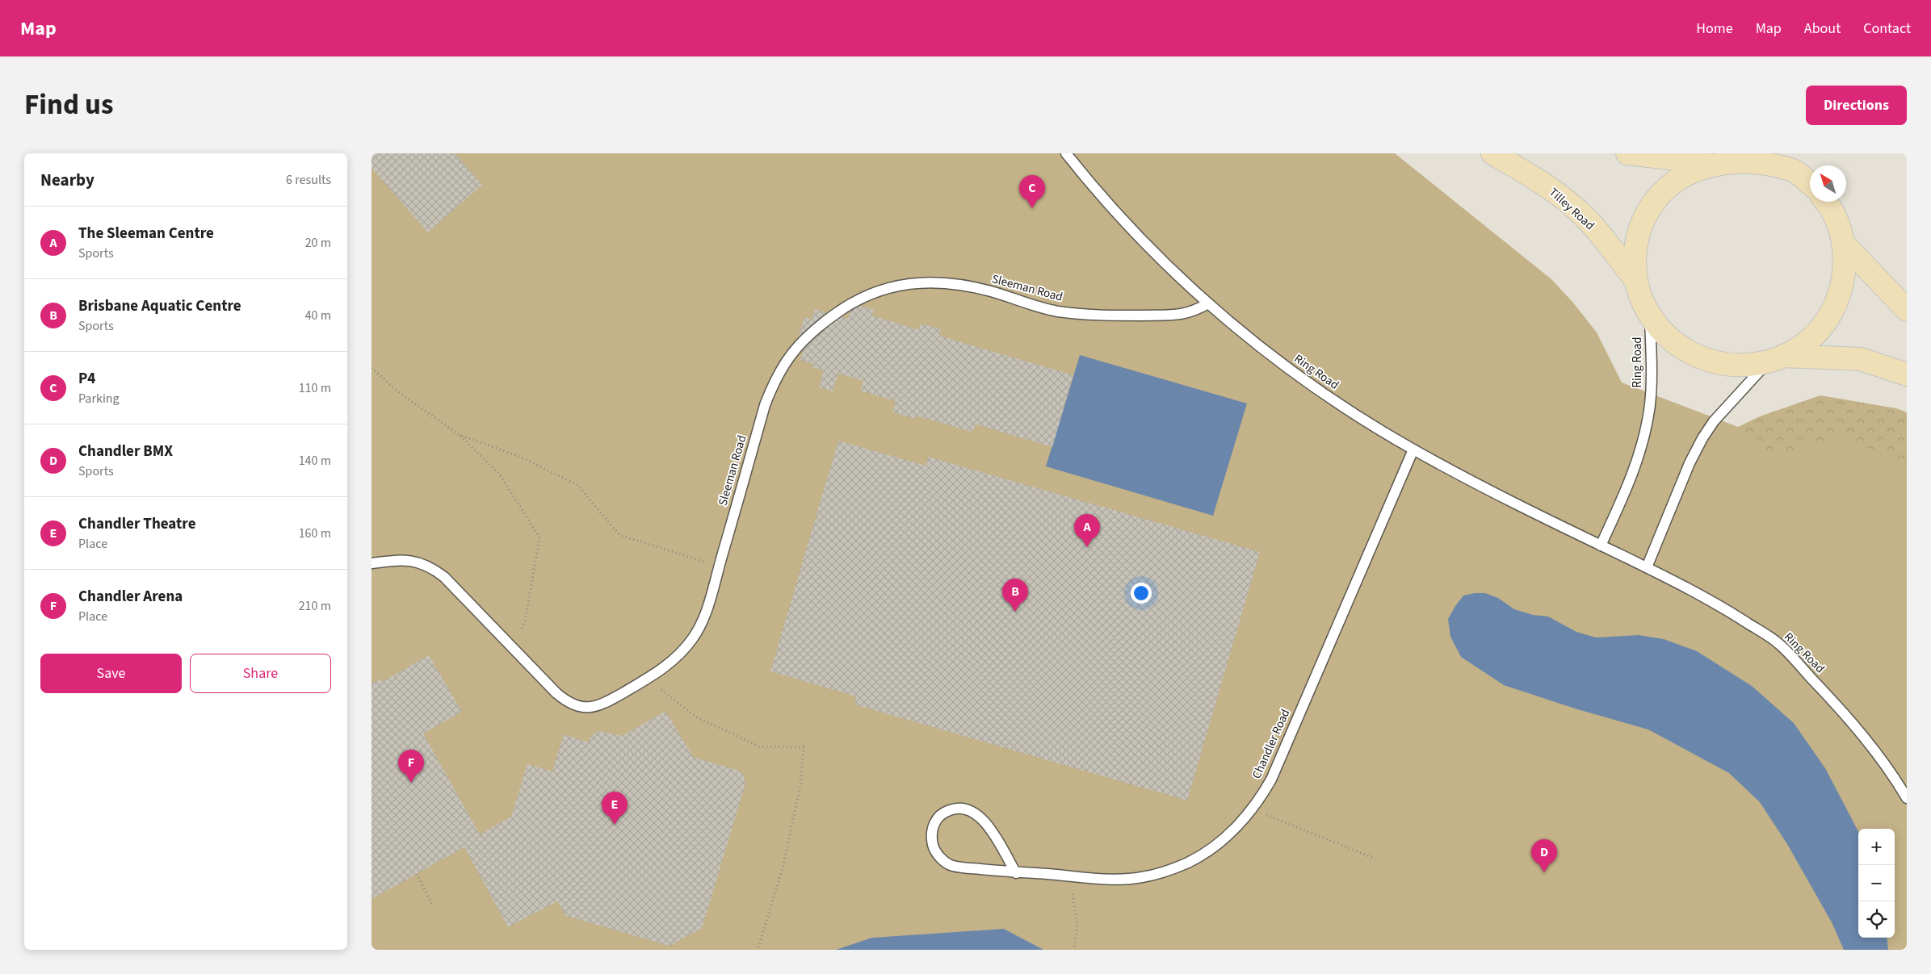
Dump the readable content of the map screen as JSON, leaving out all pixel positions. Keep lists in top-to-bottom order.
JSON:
{
  "streets": {
    "main road": ["Tilley Road"],
    "lane": ["Sleeman Road", "Ring Road", "Chandler Road"]
  },
  "crossings": [
    ["Sleeman Road", "Ring Road"],
    ["Ring Road", "Chandler Road"]
  ],
  "north": "top left",
  "page": {
    "header": "Map",
    "nav": [
      "Home",
      "Map",
      "About",
      "Contact"
    ],
    "title": "Find us",
    "buttons": [
      "Directions",
      ["Save", "Share"]
    ],
    "heading": ["Nearby", "6 results"],
    "pins": [
      "C",
      "A",
      "B",
      "F",
      "E",
      "D"
    ],
    "list": [
      {
        "mark": "A",
        "name": "The Sleeman Centre",
        "note": "Sports",
        "value": "20 m"
      },
      {
        "mark": "B",
        "name": "Brisbane Aquatic Centre",
        "note": "Sports",
        "value": "40 m"
      },
      {
        "mark": "C",
        "name": "P4",
        "note": "Parking",
        "value": "110 m"
      },
      {
        "mark": "D",
        "name": "Chandler BMX",
        "note": "Sports",
        "value": "140 m"
      },
      {
        "mark": "E",
        "name": "Chandler Theatre",
        "note": "Place",
        "value": "160 m"
      },
      {
        "mark": "F",
        "name": "Chandler Arena",
        "note": "Place",
        "value": "210 m"
      }
    ],
    "map_buttons": ["+", "−"]
  }
}
